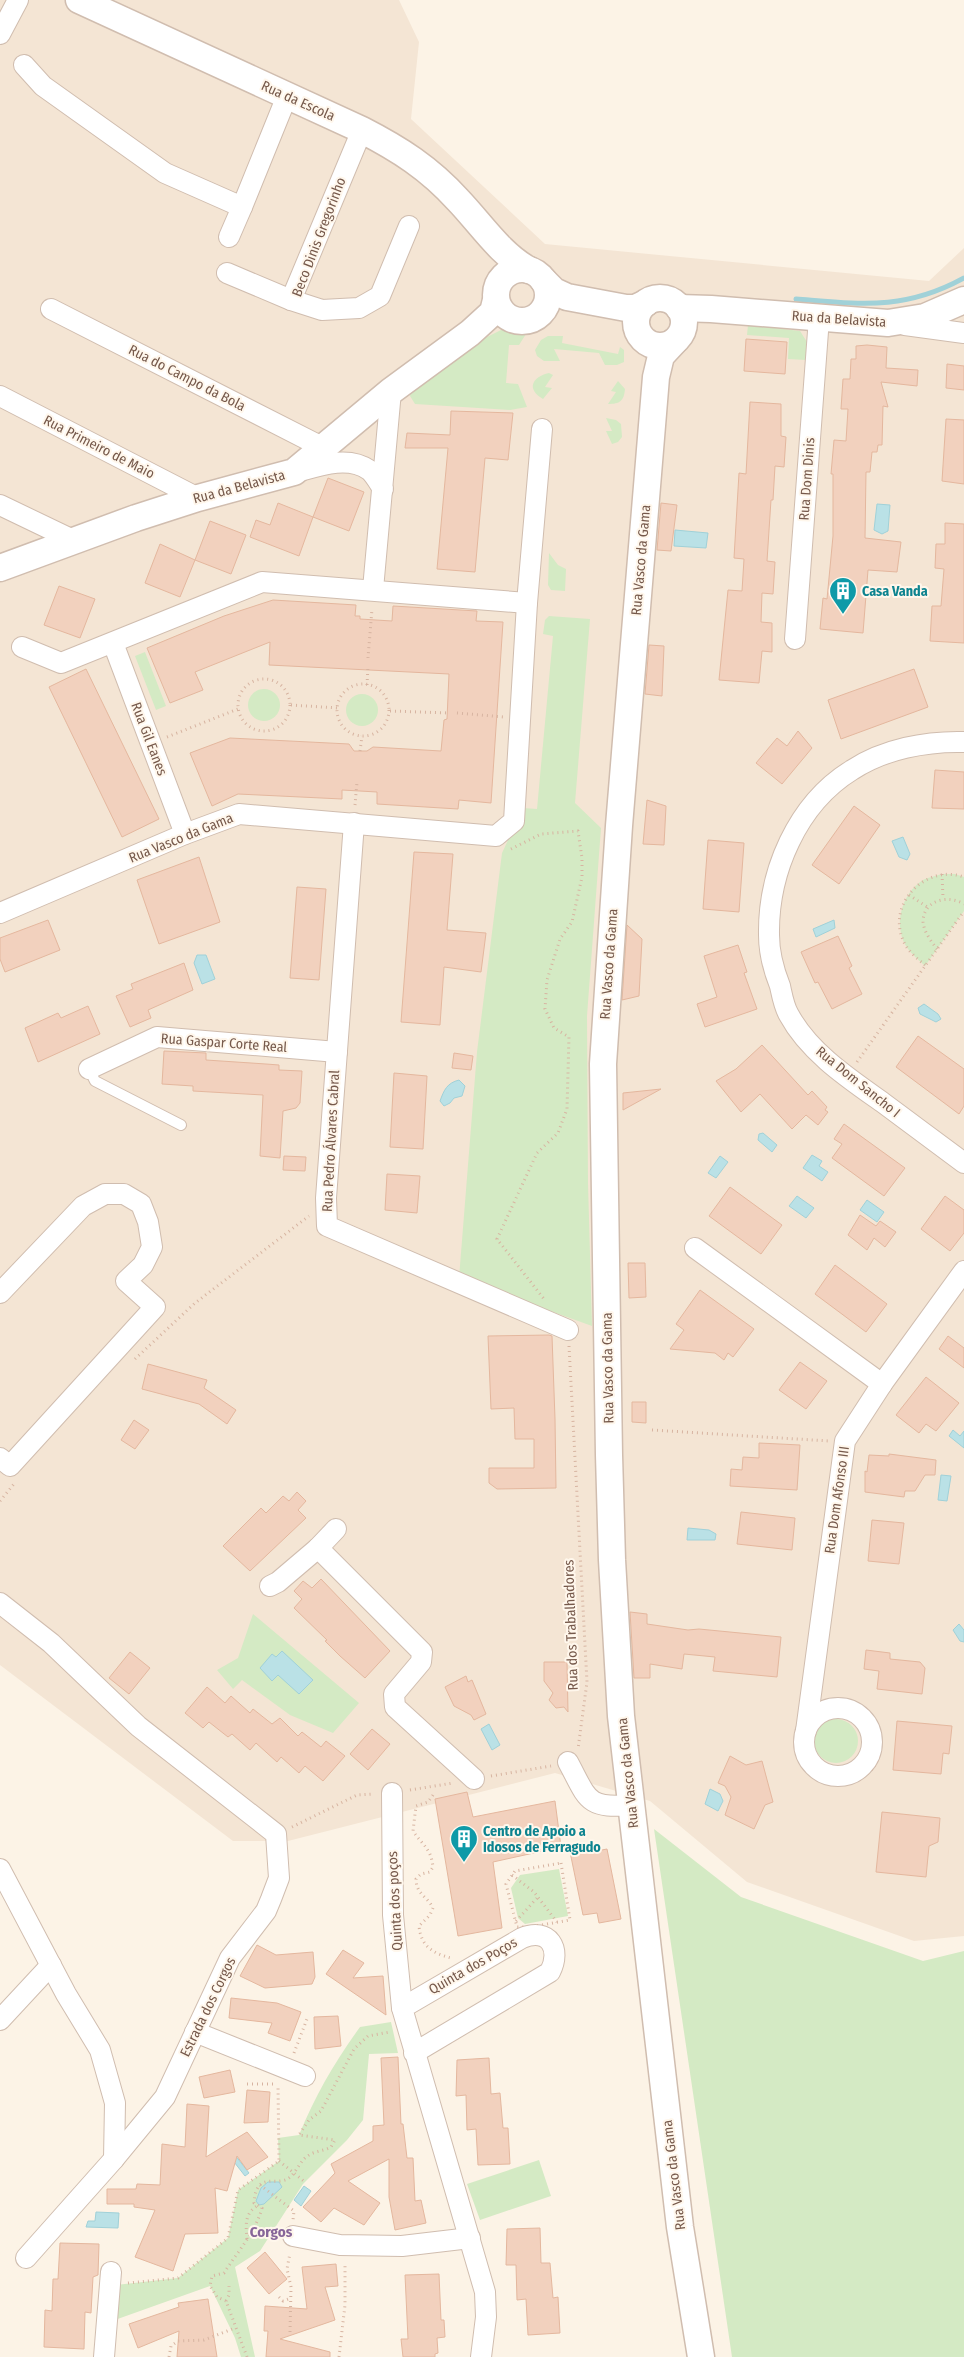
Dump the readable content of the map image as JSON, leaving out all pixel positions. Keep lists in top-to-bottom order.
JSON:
{
  "streets": {
    "street": [
      "Rua da Escola",
      "Beco Dinis Gregorinho",
      "Rua da Belavista",
      "Rua do Campo da Bola",
      "Rua Primeiro de Maio",
      "Rua Dom Dinis",
      "Rua Vasco da Gama",
      "Rua Gil Eanes",
      "Rua Gaspar Corte Real",
      "Rua Dom Sancho I",
      "Rua Pedro Álvares Cabral",
      "Rua Dom Afonso III",
      "Quinta dos poços",
      "Quinta dos Poços",
      "Estrada dos Corgos"
    ],
    "path": ["Rua dos Trabalhadores"]
  },
  "crossings": [
    ["Rua da Escola", "Beco Dinis Gregorinho"],
    ["Rua da Belavista", "Rua do Campo da Bola"],
    ["Rua da Belavista", "Rua Primeiro de Maio"],
    ["Rua da Belavista", "Rua Dom Dinis"],
    ["Rua Vasco da Gama", "Rua Gil Eanes"],
    ["Rua Vasco da Gama", "Rua Pedro Álvares Cabral"],
    ["Rua Gaspar Corte Real", "Rua Pedro Álvares Cabral"],
    ["Rua Pedro Álvares Cabral", "Rua dos Trabalhadores"],
    ["Quinta dos poços", "Quinta dos Poços"]
  ],
  "districts": ["Corgos"],
  "places": {
    "building": ["Casa Vanda", "Centro de Apoio a Idosos de Ferragudo"]
  }
}
